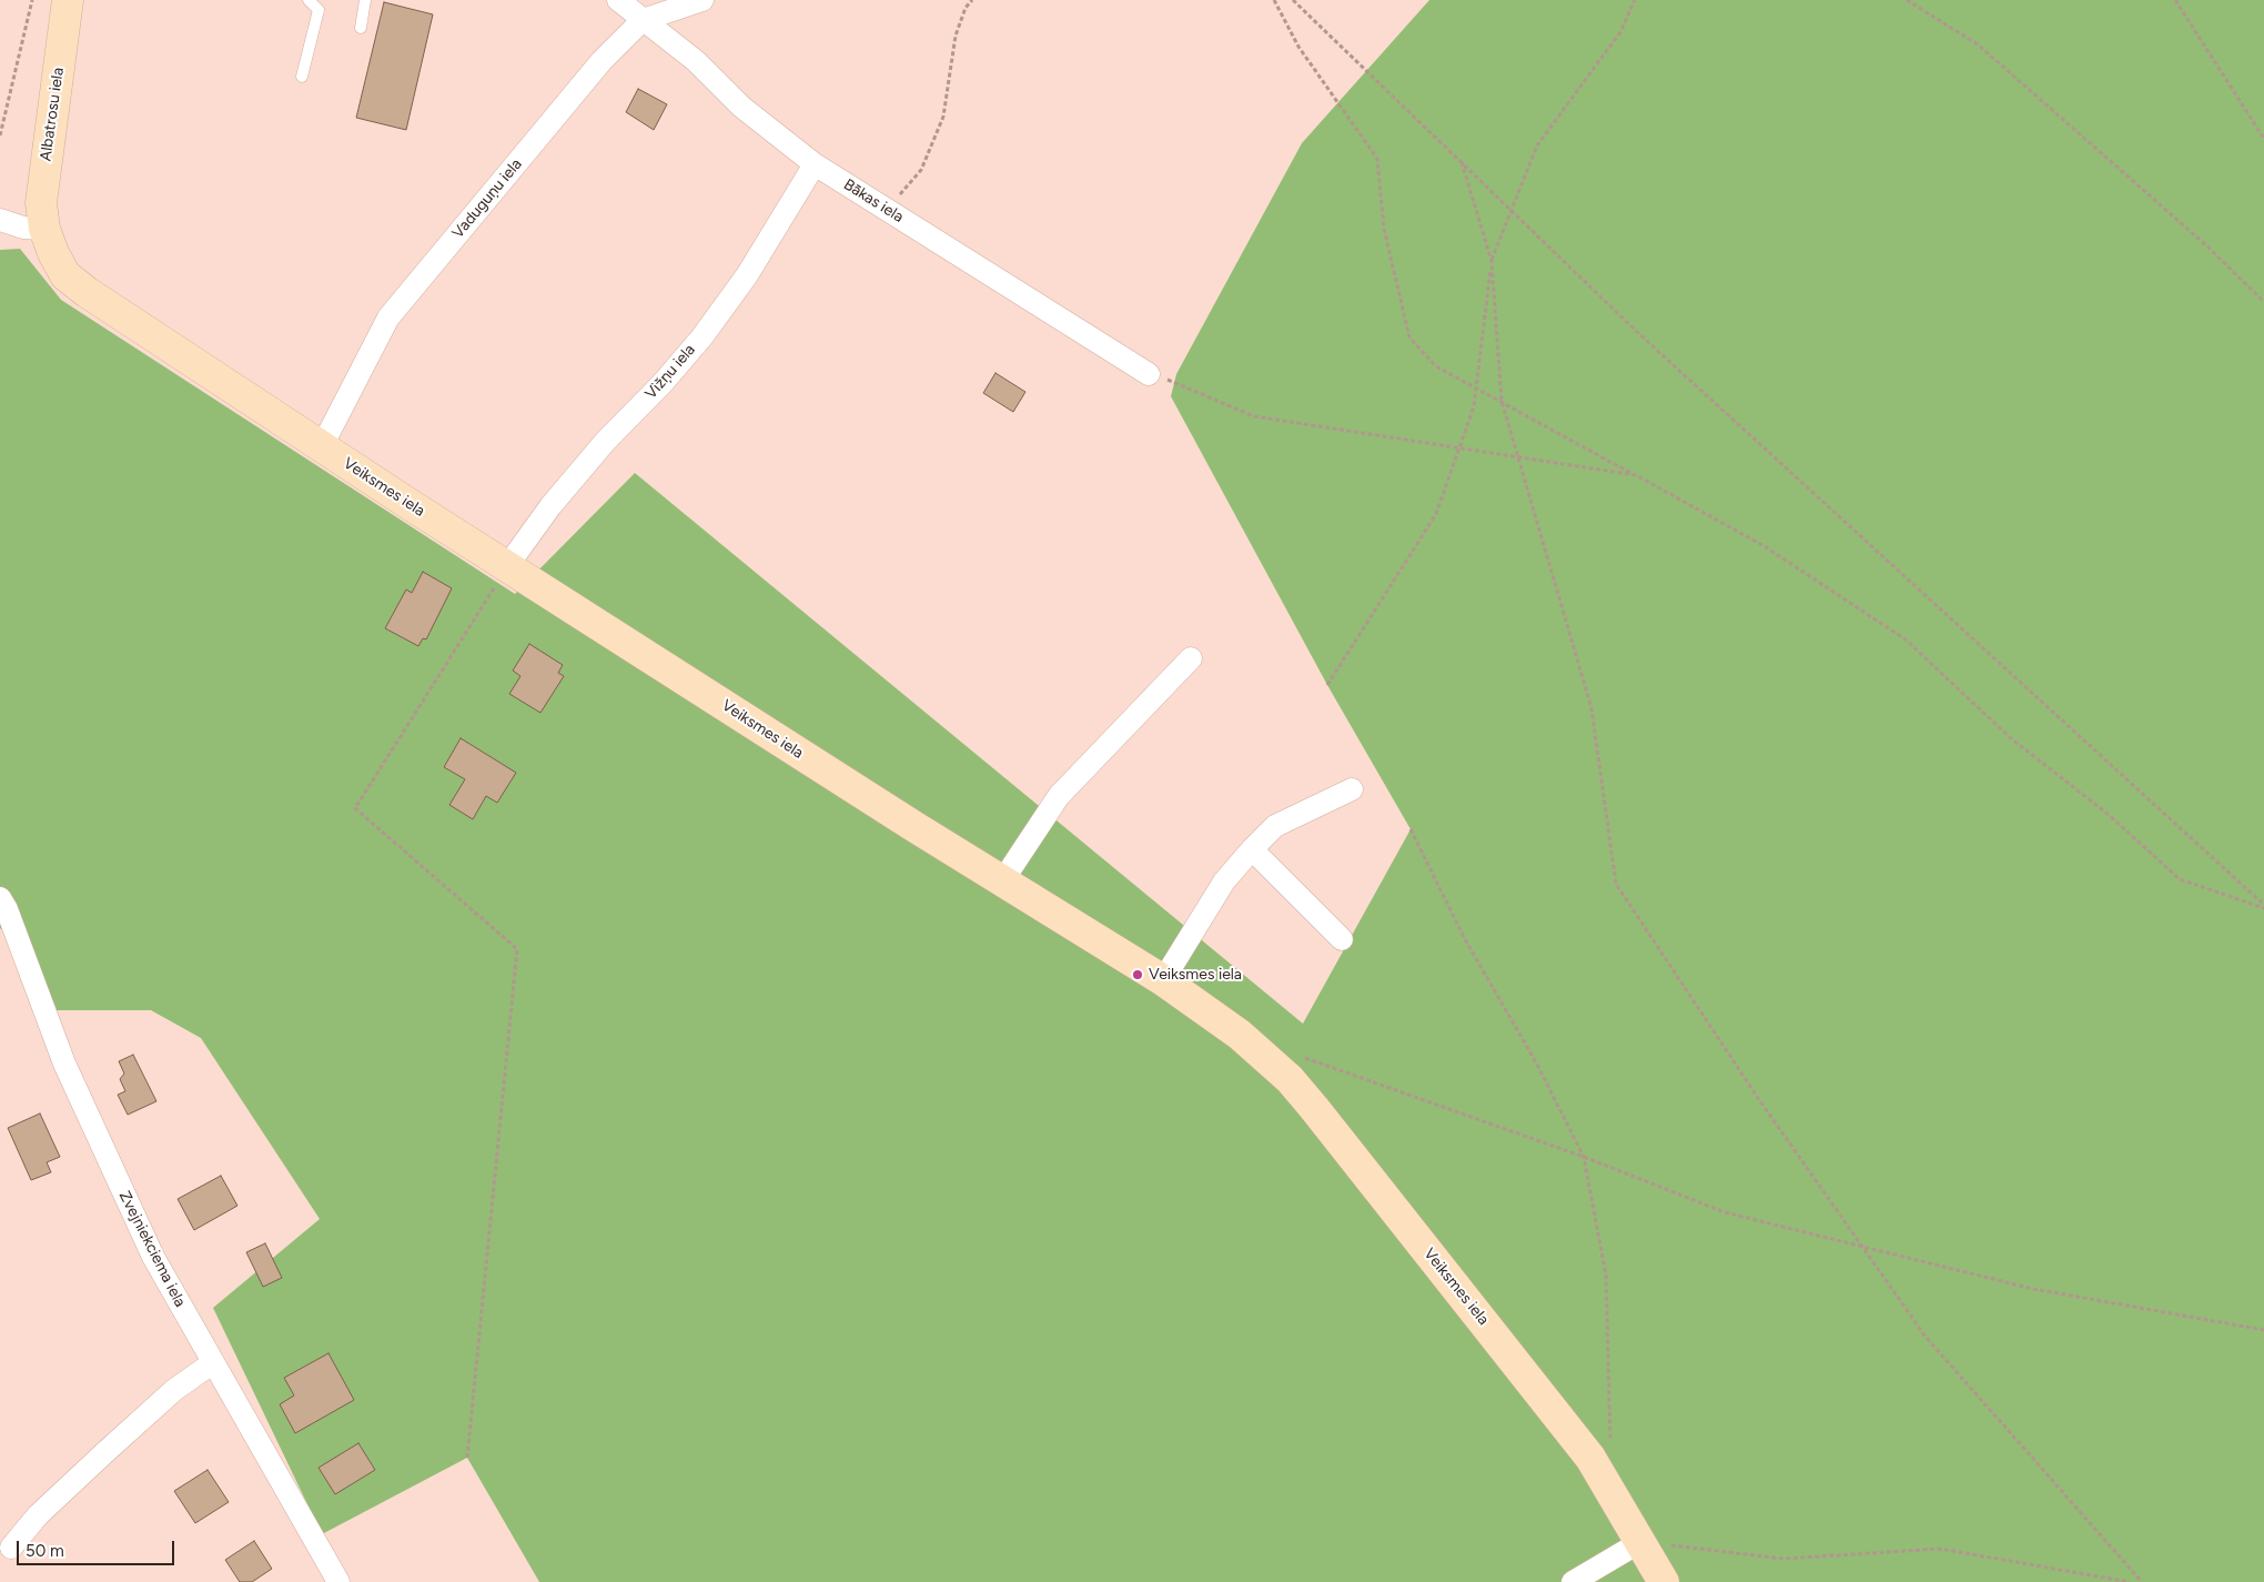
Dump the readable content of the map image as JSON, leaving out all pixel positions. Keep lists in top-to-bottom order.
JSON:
{
  "streets": {
    "main road": ["Albatrosu iela", "Veiksmes iela"],
    "street": [
      "Vaduguņu iela",
      "Bākas iela",
      "Vižņu iela",
      "Zvejniekciema iela"
    ]
  },
  "crossings": [
    ["Albatrosu iela", "Veiksmes iela"],
    ["Vaduguņu iela", "Bākas iela"],
    ["Vaduguņu iela", "Veiksmes iela"],
    ["Bākas iela", "Vižņu iela"],
    ["Vižņu iela", "Veiksmes iela"]
  ],
  "places": ["Veiksmes iela"],
  "scale_bar": "50 m"
}
